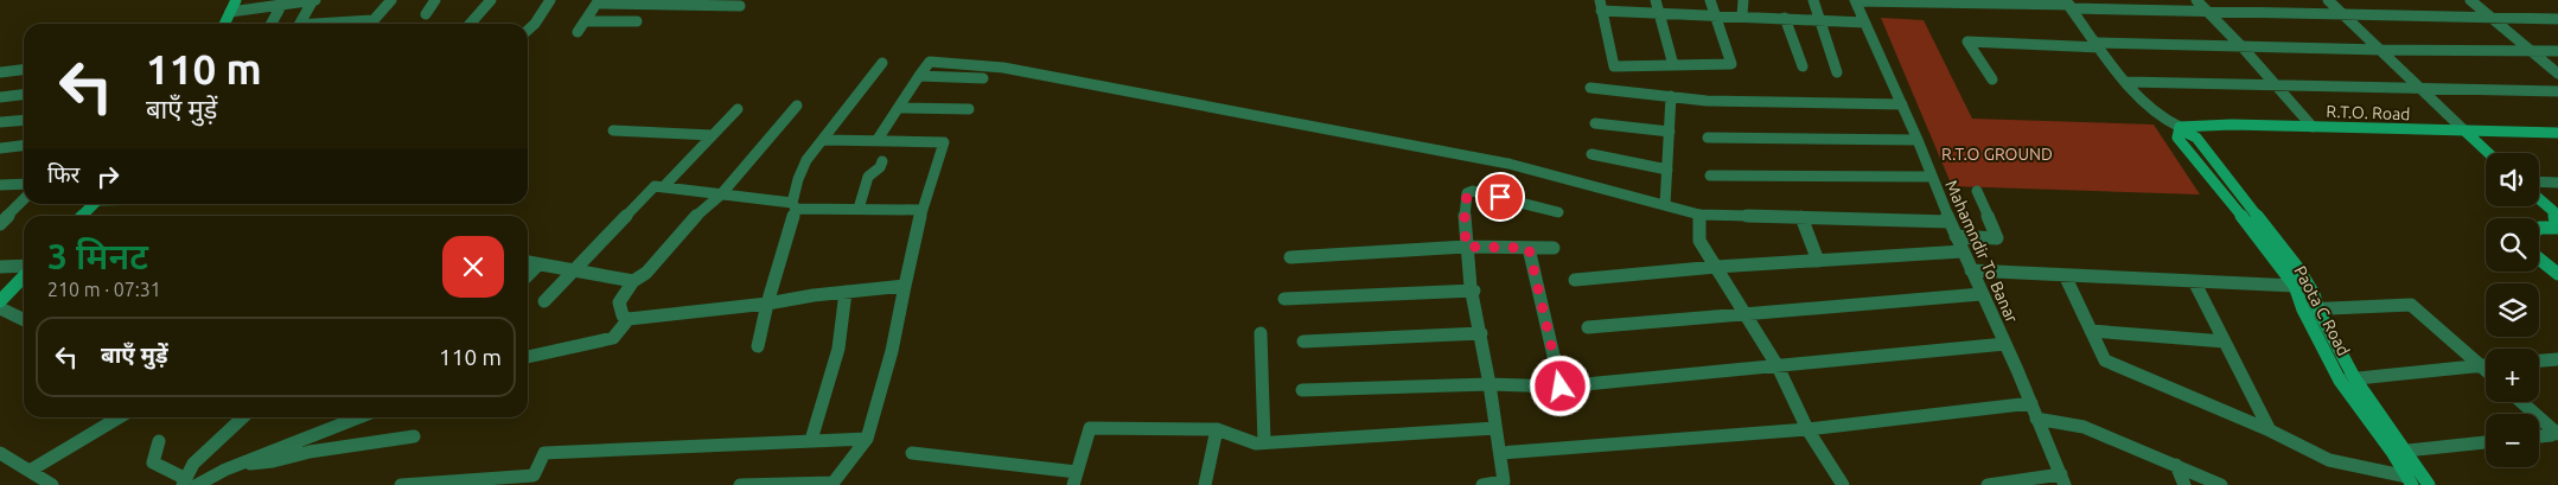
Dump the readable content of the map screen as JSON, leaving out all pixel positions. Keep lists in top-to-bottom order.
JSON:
{
  "streets": {
    "street": ["R.T.O. Road", "Mahamndir To Banar", "Paota C Road"]
  },
  "crossings": [
    ["R.T.O. Road", "Paota C Road"]
  ],
  "parks": ["R.T.O GROUND"],
  "page": {
    "turn": ["110 m", "बाएँ मुड़ें"],
    "then": "फिर",
    "map_buttons": ["+", "−"],
    "heading": ["3 मिनट", "210 m · 07:31"],
    "list": [
      {
        "name": "बाएँ मुड़ें",
        "value": "110 m"
      }
    ]
  }
}
